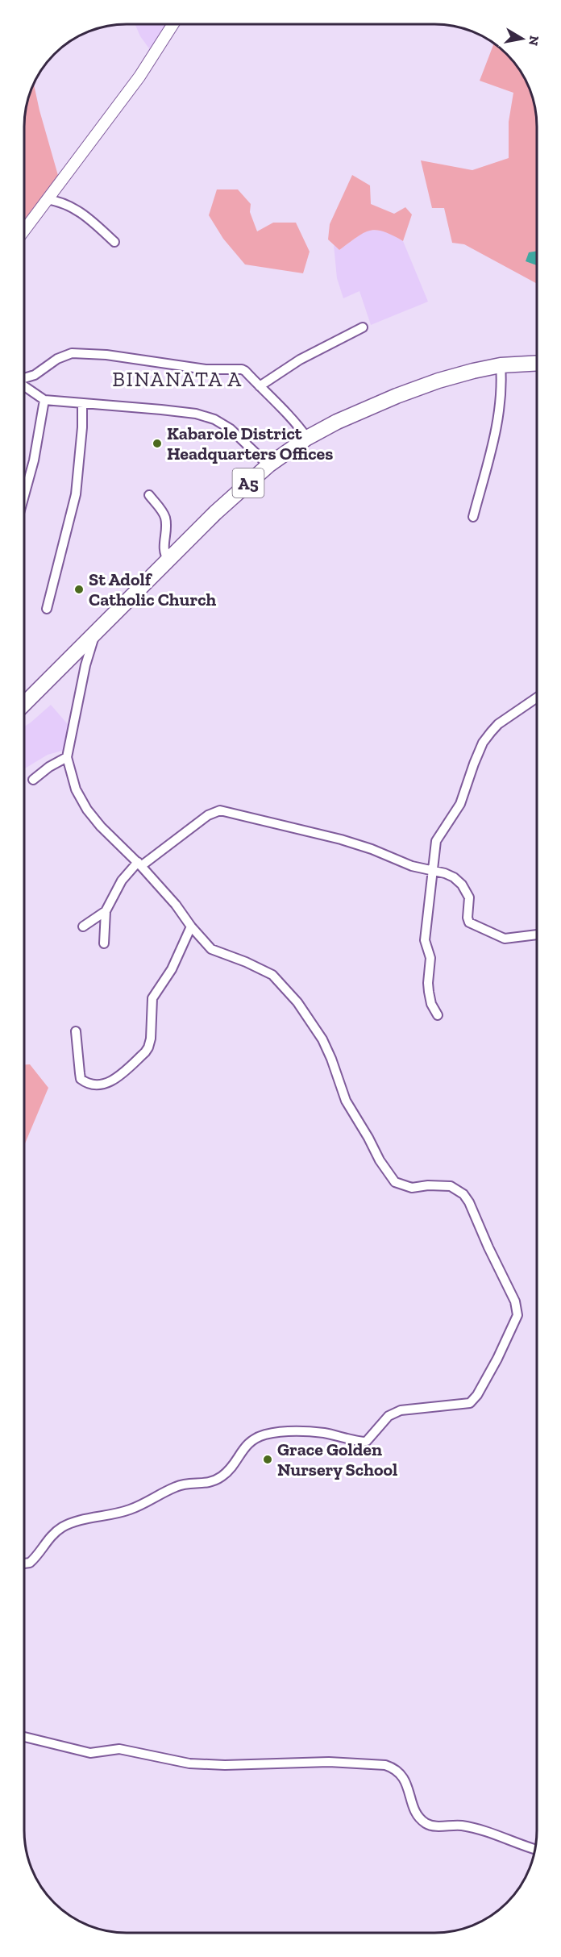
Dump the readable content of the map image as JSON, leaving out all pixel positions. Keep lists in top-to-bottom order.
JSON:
{
  "streets": {
    "highway": ["A5"]
  },
  "districts": ["BINANATA A"],
  "places": ["Kabarole District Headquarters Offices", "St Adolf Catholic Church", "Grace Golden Nursery School"],
  "north": "right"
}
